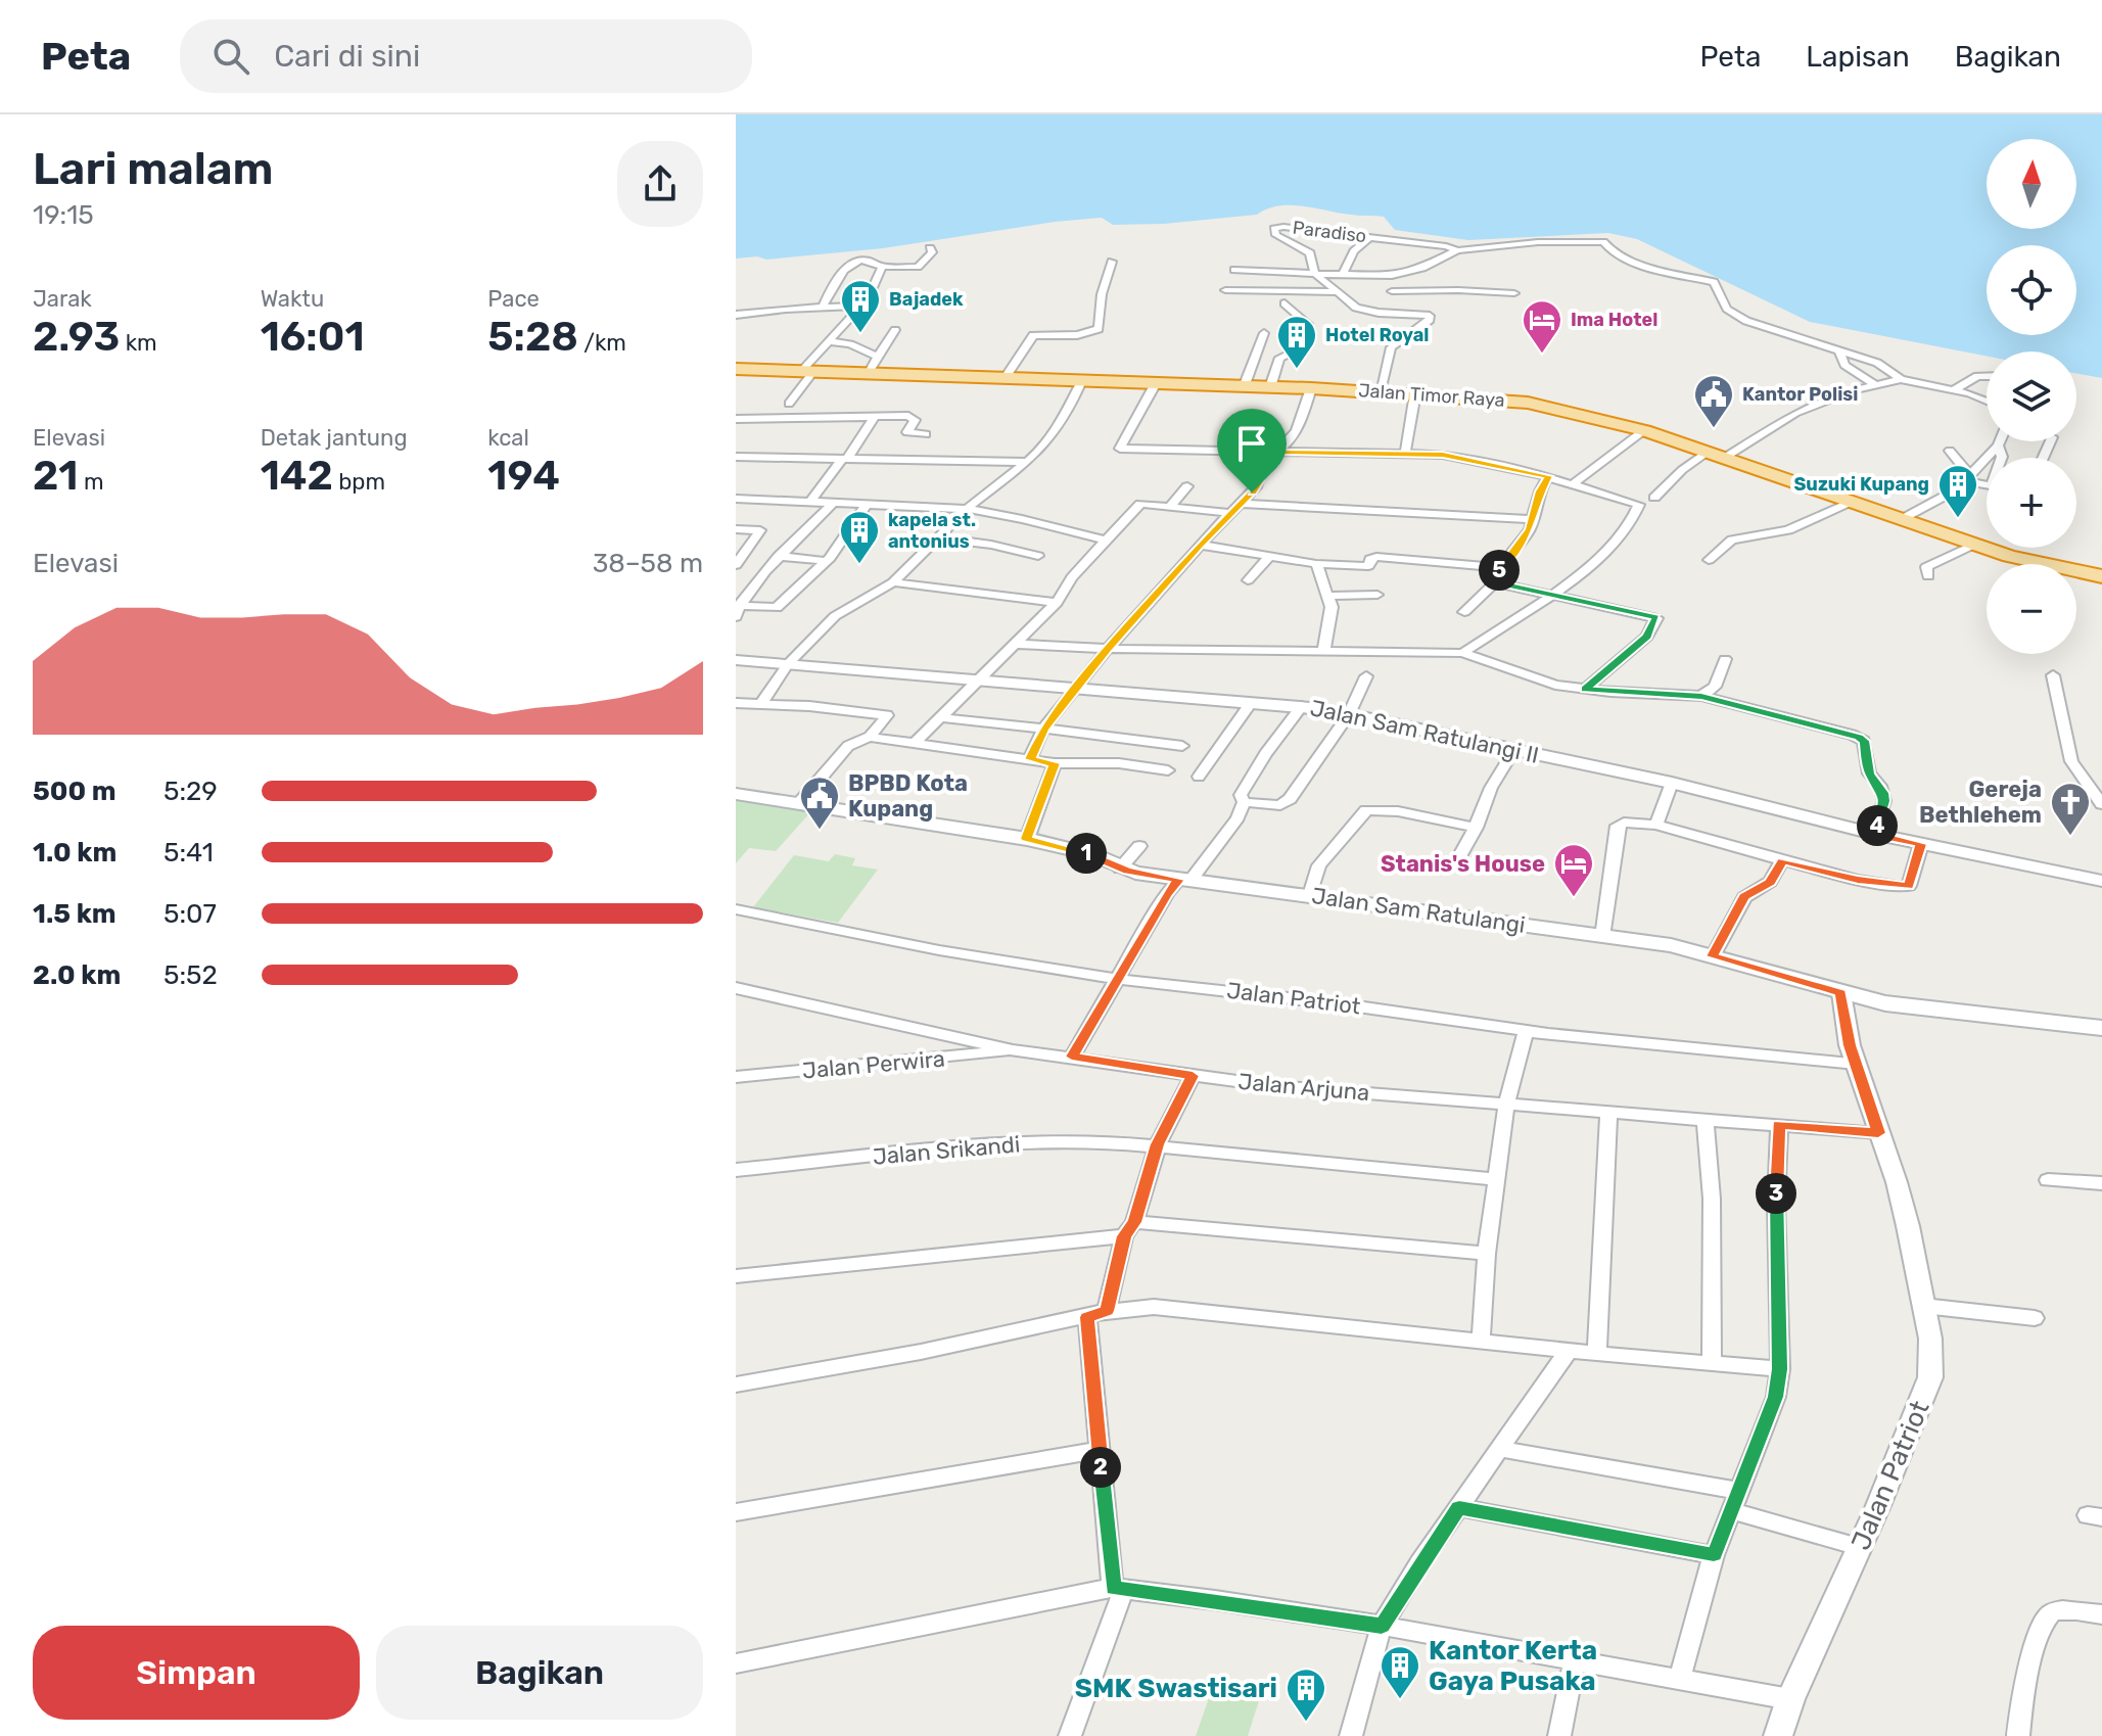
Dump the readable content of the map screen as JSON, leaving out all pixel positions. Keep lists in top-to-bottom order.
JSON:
{
  "streets": {
    "highway": ["Jalan Timor Raya"],
    "main road": ["Jalan Sam Ratulangi"],
    "street": [
      "Paradiso",
      "Jalan Sam Ratulangi II",
      "Jalan Patriot",
      "Jalan Perwira",
      "Jalan Arjuna",
      "Jalan Srikandi"
    ]
  },
  "crossings": [
    ["Jalan Sam Ratulangi", "Jalan Patriot"],
    ["Jalan Patriot", "Jalan Arjuna"],
    ["Jalan Perwira", "Jalan Arjuna"]
  ],
  "places": {
    "building": [
      "Bajadek",
      "Hotel Royal",
      "Suzuki Kupang",
      "kapela st. antonius",
      "Kantor Kerta Gaya Pusaka",
      "SMK Swastisari"
    ],
    "hotel": ["Ima Hotel", "Stanis's House"],
    "public building": ["Kantor Polisi", "BPBD Kota Kupang"],
    "church": ["Gereja Bethlehem"]
  },
  "north": "top",
  "page": {
    "header": "Peta",
    "search": "Cari di sini",
    "nav": ["Peta", "Lapisan", "Bagikan"],
    "heading": ["Lari malam", "19:15"],
    "map_buttons": ["+", "−"],
    "stats": [
      ["Jarak", "2.93 km"],
      ["Waktu", "16:01"],
      ["Pace", "5:28 /km"],
      ["Elevasi", "21 m"],
      ["Detak jantung", "142 bpm"],
      ["kcal", "194"]
    ],
    "chart": ["Elevasi", "38–58 m"],
    "pins": [
      "5",
      "4",
      "1",
      "3",
      "2"
    ],
    "list": [
      {
        "name": "500 m",
        "note": "5:29"
      },
      {
        "name": "1.0 km",
        "note": "5:41"
      },
      {
        "name": "1.5 km",
        "note": "5:07"
      },
      {
        "name": "2.0 km",
        "note": "5:52"
      }
    ],
    "buttons": ["Simpan", "Bagikan"]
  }
}
